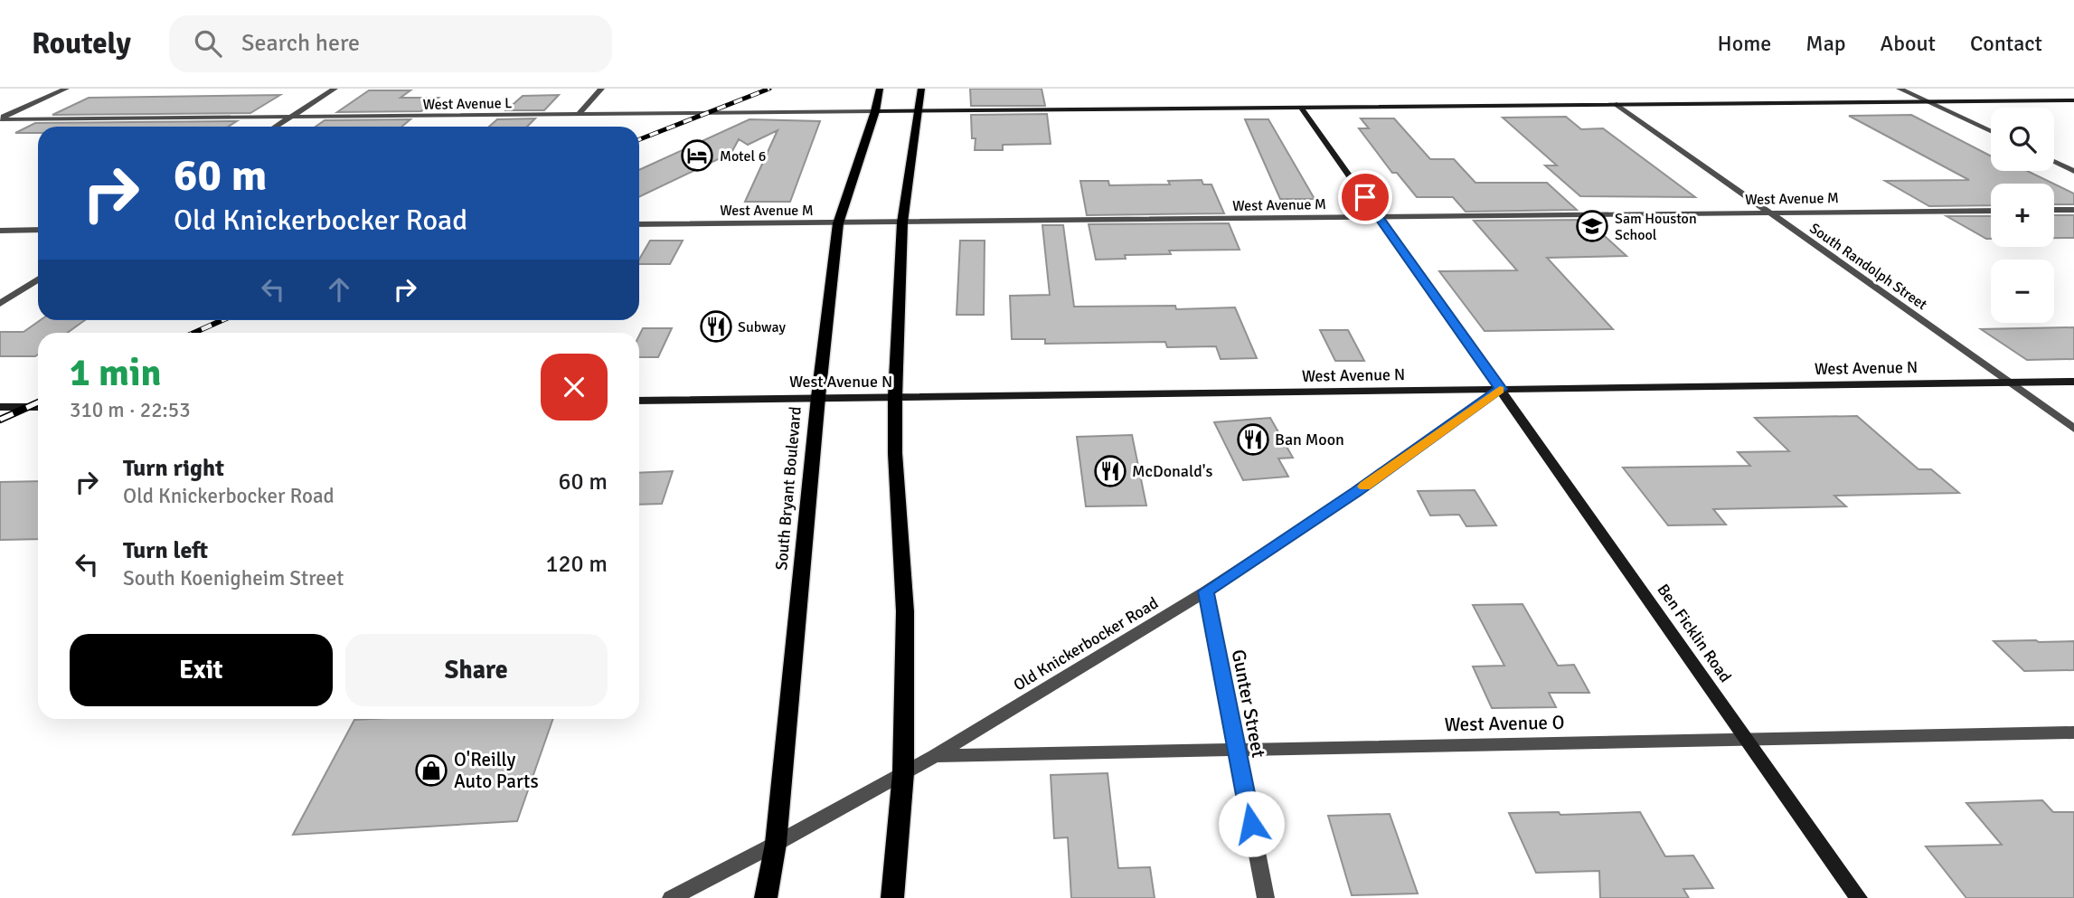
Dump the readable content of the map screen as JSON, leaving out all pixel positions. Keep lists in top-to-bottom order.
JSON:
{
  "streets": {
    "main road": [
      "West Avenue L",
      "West Avenue N",
      "South Bryant Boulevard",
      "Ben Ficklin Road"
    ],
    "street": [
      "West Avenue M",
      "South Randolph Street",
      "Old Knickerbocker Road",
      "Gunter Street",
      "West Avenue O"
    ]
  },
  "crossings": [
    ["West Avenue L", "South Randolph Street"],
    ["West Avenue L", "South Bryant Boulevard"],
    ["West Avenue L", "Ben Ficklin Road"],
    ["West Avenue M", "South Randolph Street"],
    ["West Avenue M", "South Bryant Boulevard"],
    ["West Avenue M", "Ben Ficklin Road"],
    ["South Randolph Street", "West Avenue N"],
    ["West Avenue N", "South Bryant Boulevard"],
    ["West Avenue N", "Ben Ficklin Road"],
    ["West Avenue N", "Old Knickerbocker Road"],
    ["South Bryant Boulevard", "Old Knickerbocker Road"],
    ["Ben Ficklin Road", "Old Knickerbocker Road"],
    ["Ben Ficklin Road", "West Avenue O"],
    ["Old Knickerbocker Road", "Gunter Street"],
    ["Old Knickerbocker Road", "West Avenue O"],
    ["Gunter Street", "West Avenue O"]
  ],
  "places": {
    "hotel": ["Motel 6"],
    "school or university": ["Sam Houston School"],
    "restaurant": ["Subway", "Ban Moon", "McDonald's"],
    "shop": ["O'Reilly Auto Parts"]
  },
  "page": {
    "header": "Routely",
    "search": "Search here",
    "nav": [
      "Home",
      "Map",
      "About",
      "Contact"
    ],
    "map_buttons": ["+", "−"],
    "turn": ["60 m", "Old Knickerbocker Road"],
    "heading": ["1 min", "310 m · 22:53"],
    "list": [
      {
        "name": "Turn right",
        "note": "Old Knickerbocker Road",
        "value": "60 m"
      },
      {
        "name": "Turn left",
        "note": "South Koenigheim Street",
        "value": "120 m"
      }
    ],
    "buttons": ["Exit", "Share"]
  }
}
